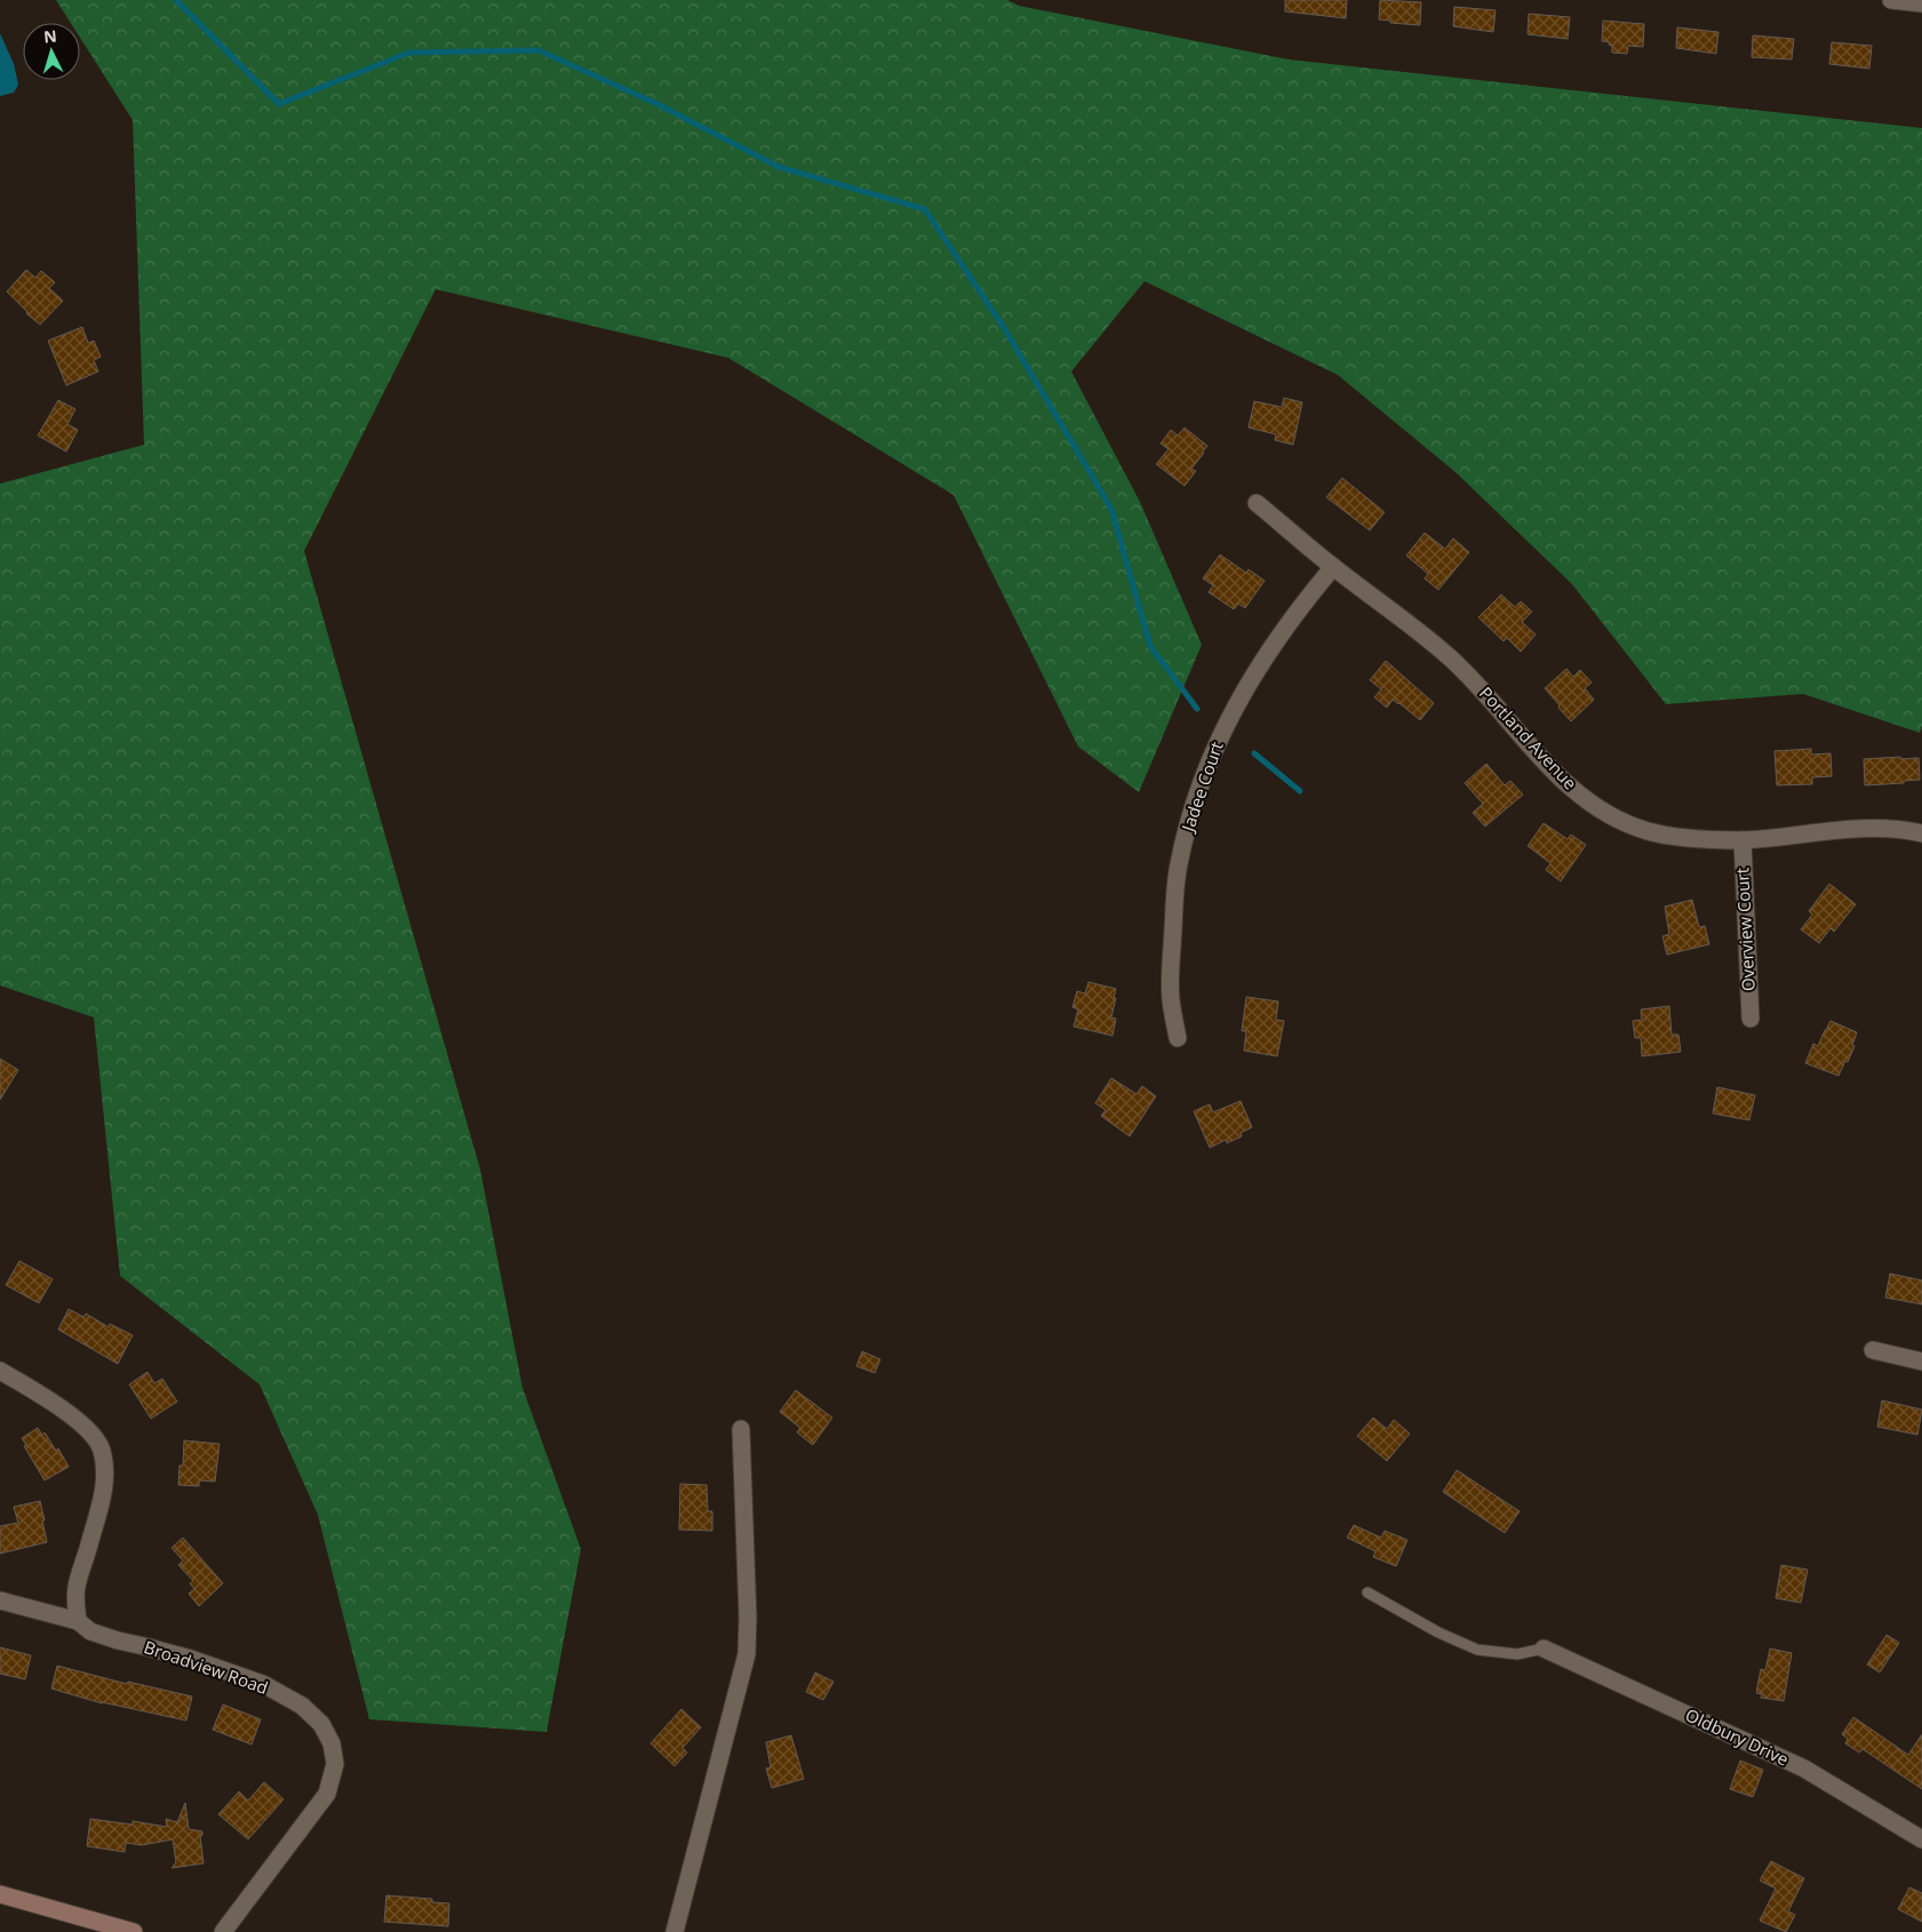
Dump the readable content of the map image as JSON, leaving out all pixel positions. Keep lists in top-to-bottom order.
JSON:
{
  "streets": {
    "street": [
      "Portland Avenue",
      "Jadee Court",
      "Overview Court",
      "Broadview Road",
      "Oldbury Drive"
    ]
  },
  "crossings": [
    ["Portland Avenue", "Jadee Court"],
    ["Portland Avenue", "Overview Court"]
  ],
  "north": "top"
}
